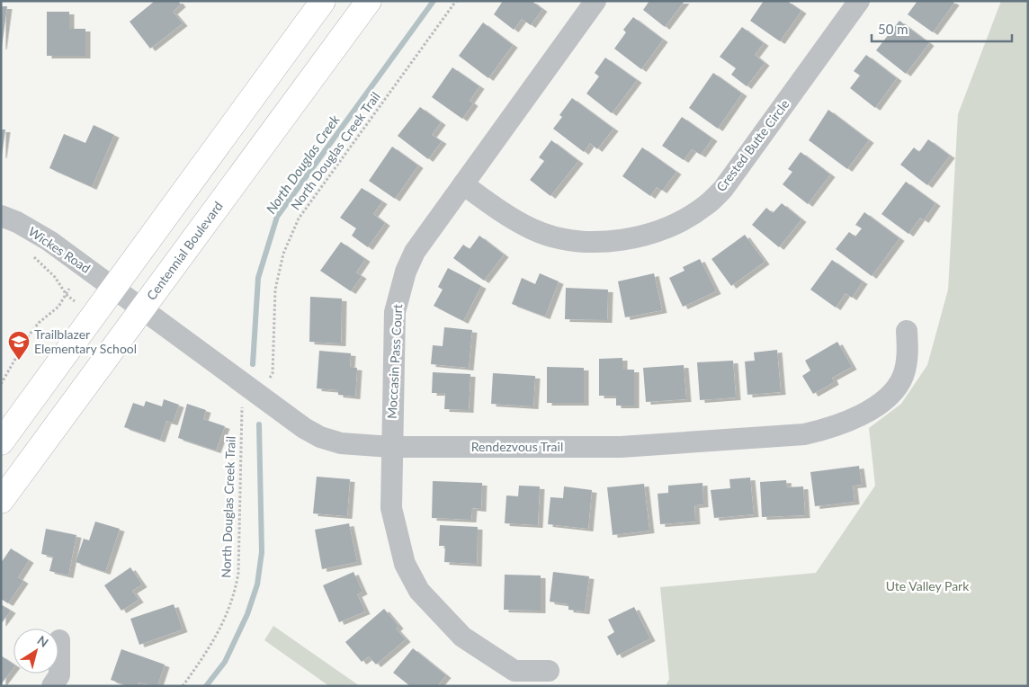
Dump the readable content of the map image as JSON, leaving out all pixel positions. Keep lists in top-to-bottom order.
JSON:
{
  "streets": {
    "main road": ["Centennial Boulevard"],
    "street": [
      "Crested Butte Circle",
      "Wickes Road",
      "Moccasin Pass Court",
      "Rendezvous Trail"
    ],
    "path": ["North Douglas Creek Trail"]
  },
  "crossings": [
    ["Crested Butte Circle", "Moccasin Pass Court"],
    ["Wickes Road", "Rendezvous Trail"],
    ["Centennial Boulevard", "Rendezvous Trail"],
    ["Moccasin Pass Court", "Rendezvous Trail"]
  ],
  "water": ["North Douglas Creek"],
  "parks": ["Ute Valley Park"],
  "places": {
    "school or university": ["Trailblazer Elementary School"]
  },
  "scale_bar": "50 m",
  "north": "top right"
}
